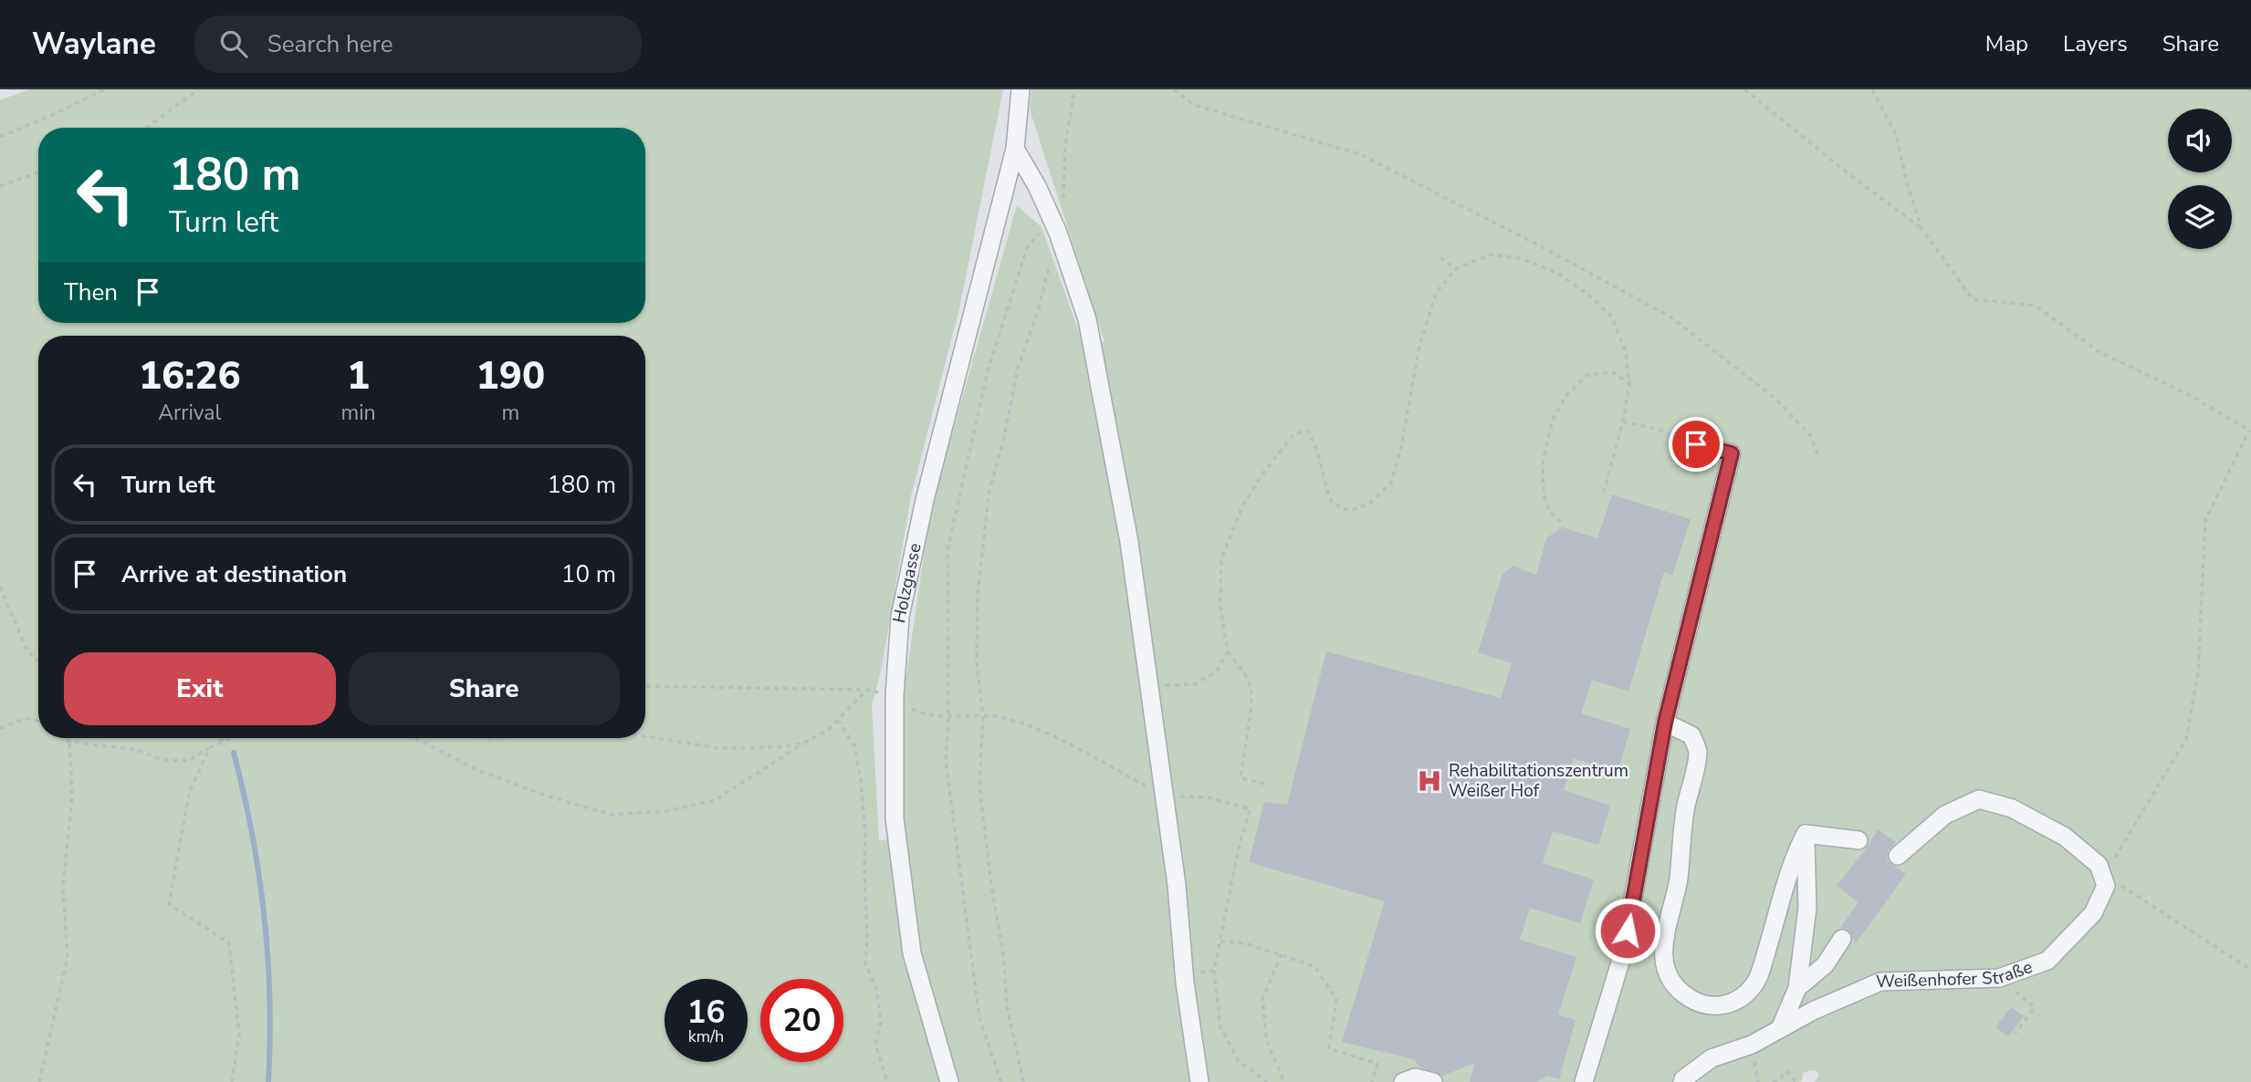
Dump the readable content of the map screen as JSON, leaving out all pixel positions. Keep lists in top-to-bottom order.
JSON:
{
  "streets": {
    "street": ["Holzgasse", "Weißenhofer Straße"]
  },
  "places": {
    "hospital": ["Rehabilitationszentrum Weißer Hof"]
  },
  "page": {
    "header": "Waylane",
    "search": "Search here",
    "nav": ["Map", "Layers", "Share"],
    "turn": ["180 m", "Turn left"],
    "then": "Then",
    "eta": [
      "16:26",
      "Arrival",
      "1",
      "min",
      "190",
      "m"
    ],
    "list": [
      {
        "name": "Turn left",
        "value": "180 m"
      },
      {
        "name": "Arrive at destination",
        "value": "10 m"
      }
    ],
    "buttons": ["Exit", "Share"],
    "speed": "16 km/h",
    "limit": "20"
  }
}
